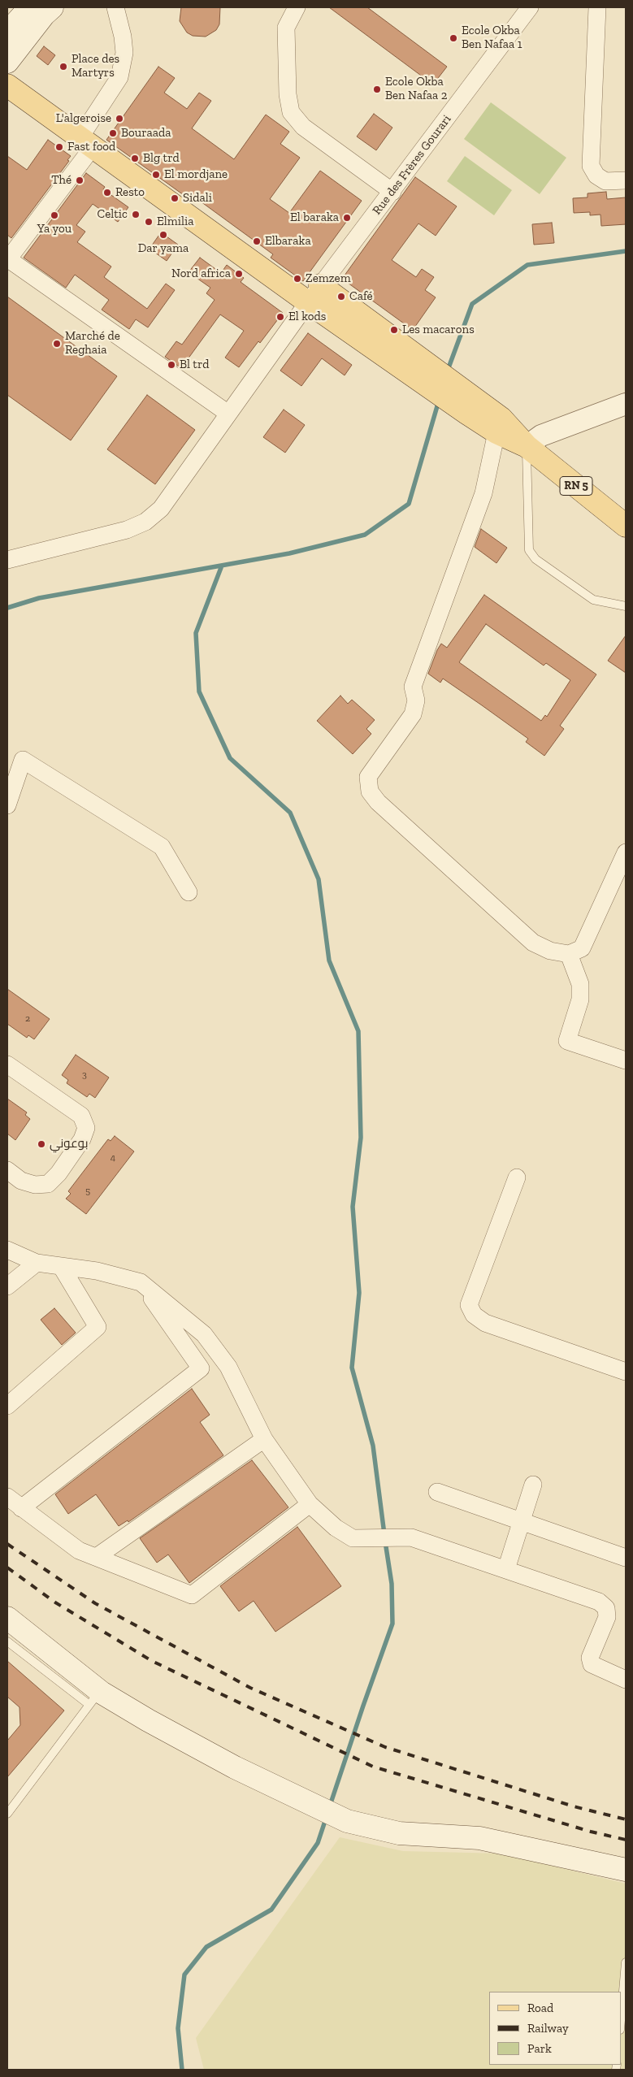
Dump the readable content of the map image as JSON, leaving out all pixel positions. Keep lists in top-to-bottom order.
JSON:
{
  "streets": {
    "main road": ["RN 5"],
    "street": ["Rue des Frères Gourari"]
  },
  "crossings": [
    ["Rue des Frères Gourari", "RN 5"]
  ],
  "places": [
    "Ecole Okba Ben Nafaa 1",
    "Place des Martyrs",
    "Ecole Okba Ben Nafaa 2",
    "L'algeroise",
    "Bouraada",
    "Fast food",
    "Blg trd",
    "El mordjane",
    "Thé",
    "Resto",
    "Sidali",
    "Celtic",
    "Ya you",
    "El baraka",
    "Elmilia",
    "Dar yama",
    "Elbaraka",
    "Nord africa",
    "Zemzem",
    "Café",
    "El kods",
    "Les macarons",
    "Marché de Reghaia",
    "Bl trd",
    "بوعوني"
  ],
  "house_numbers": [
    "2",
    "3",
    "4",
    "5"
  ],
  "legend": ["Road", "Railway", "Park"]
}
